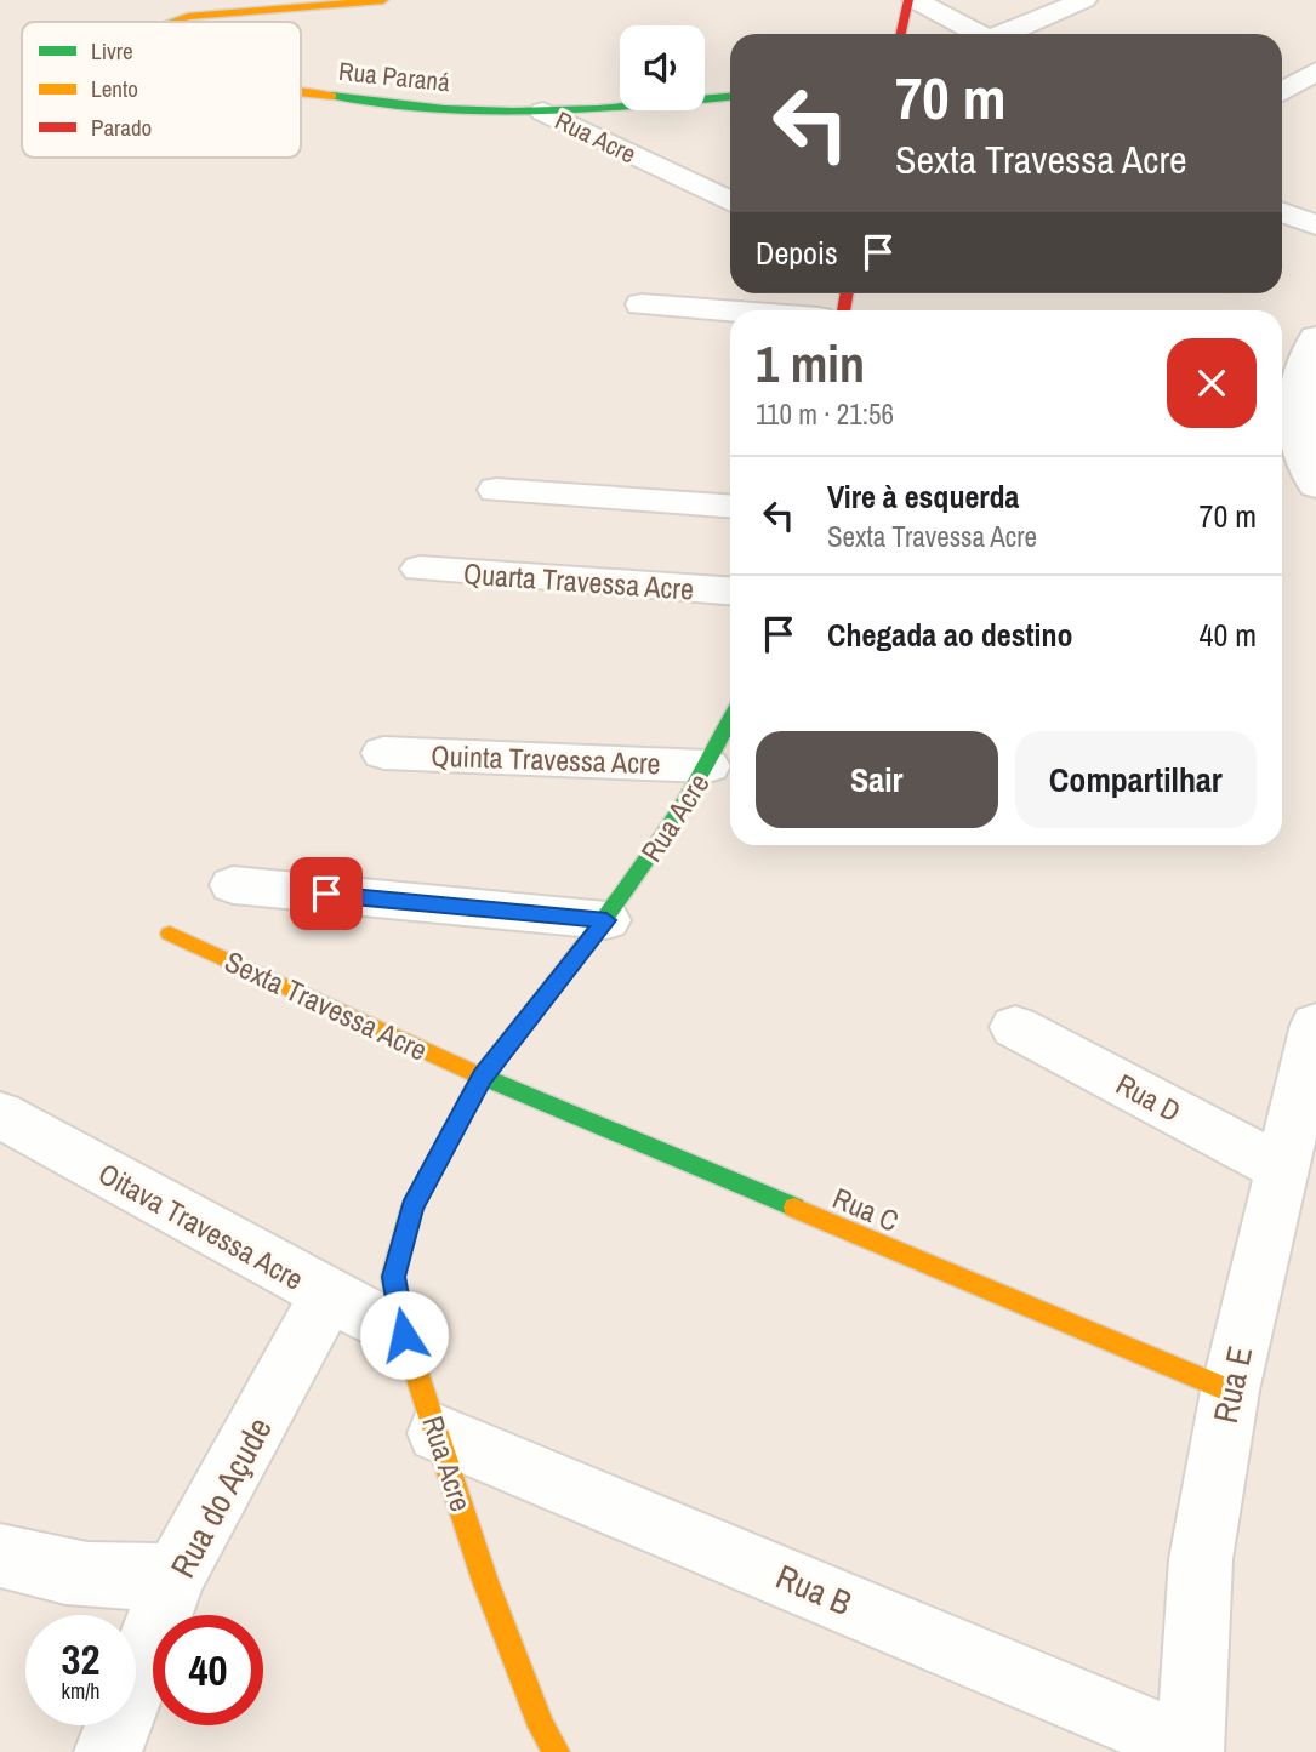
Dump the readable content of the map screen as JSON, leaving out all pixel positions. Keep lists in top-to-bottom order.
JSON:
{
  "streets": {
    "street": [
      "Rua Paraná",
      "Rua Acre",
      "Quarta Travessa Acre",
      "Quinta Travessa Acre",
      "Sexta Travessa Acre",
      "Rua D",
      "Rua C",
      "Oitava Travessa Acre",
      "Rua E",
      "Rua do Açude",
      "Rua B"
    ]
  },
  "crossings": [
    ["Rua Paraná", "Rua Acre"],
    ["Rua Acre", "Quinta Travessa Acre"],
    ["Rua Acre", "Sexta Travessa Acre"],
    ["Rua Acre", "Rua C"],
    ["Rua Acre", "Oitava Travessa Acre"],
    ["Rua Acre", "Rua B"],
    ["Sexta Travessa Acre", "Rua C"],
    ["Rua D", "Rua E"],
    ["Rua C", "Rua E"],
    ["Oitava Travessa Acre", "Rua do Açude"],
    ["Rua E", "Rua B"]
  ],
  "legend": ["Livre", "Lento", "Parado"],
  "page": {
    "turn": ["70 m", "Sexta Travessa Acre"],
    "then": "Depois",
    "heading": ["1 min", "110 m · 21:56"],
    "list": [
      {
        "name": "Vire à esquerda",
        "note": "Sexta Travessa Acre",
        "value": "70 m"
      },
      {
        "name": "Chegada ao destino",
        "value": "40 m"
      }
    ],
    "buttons": ["Sair", "Compartilhar"],
    "speed": "32 km/h",
    "limit": "40"
  }
}
